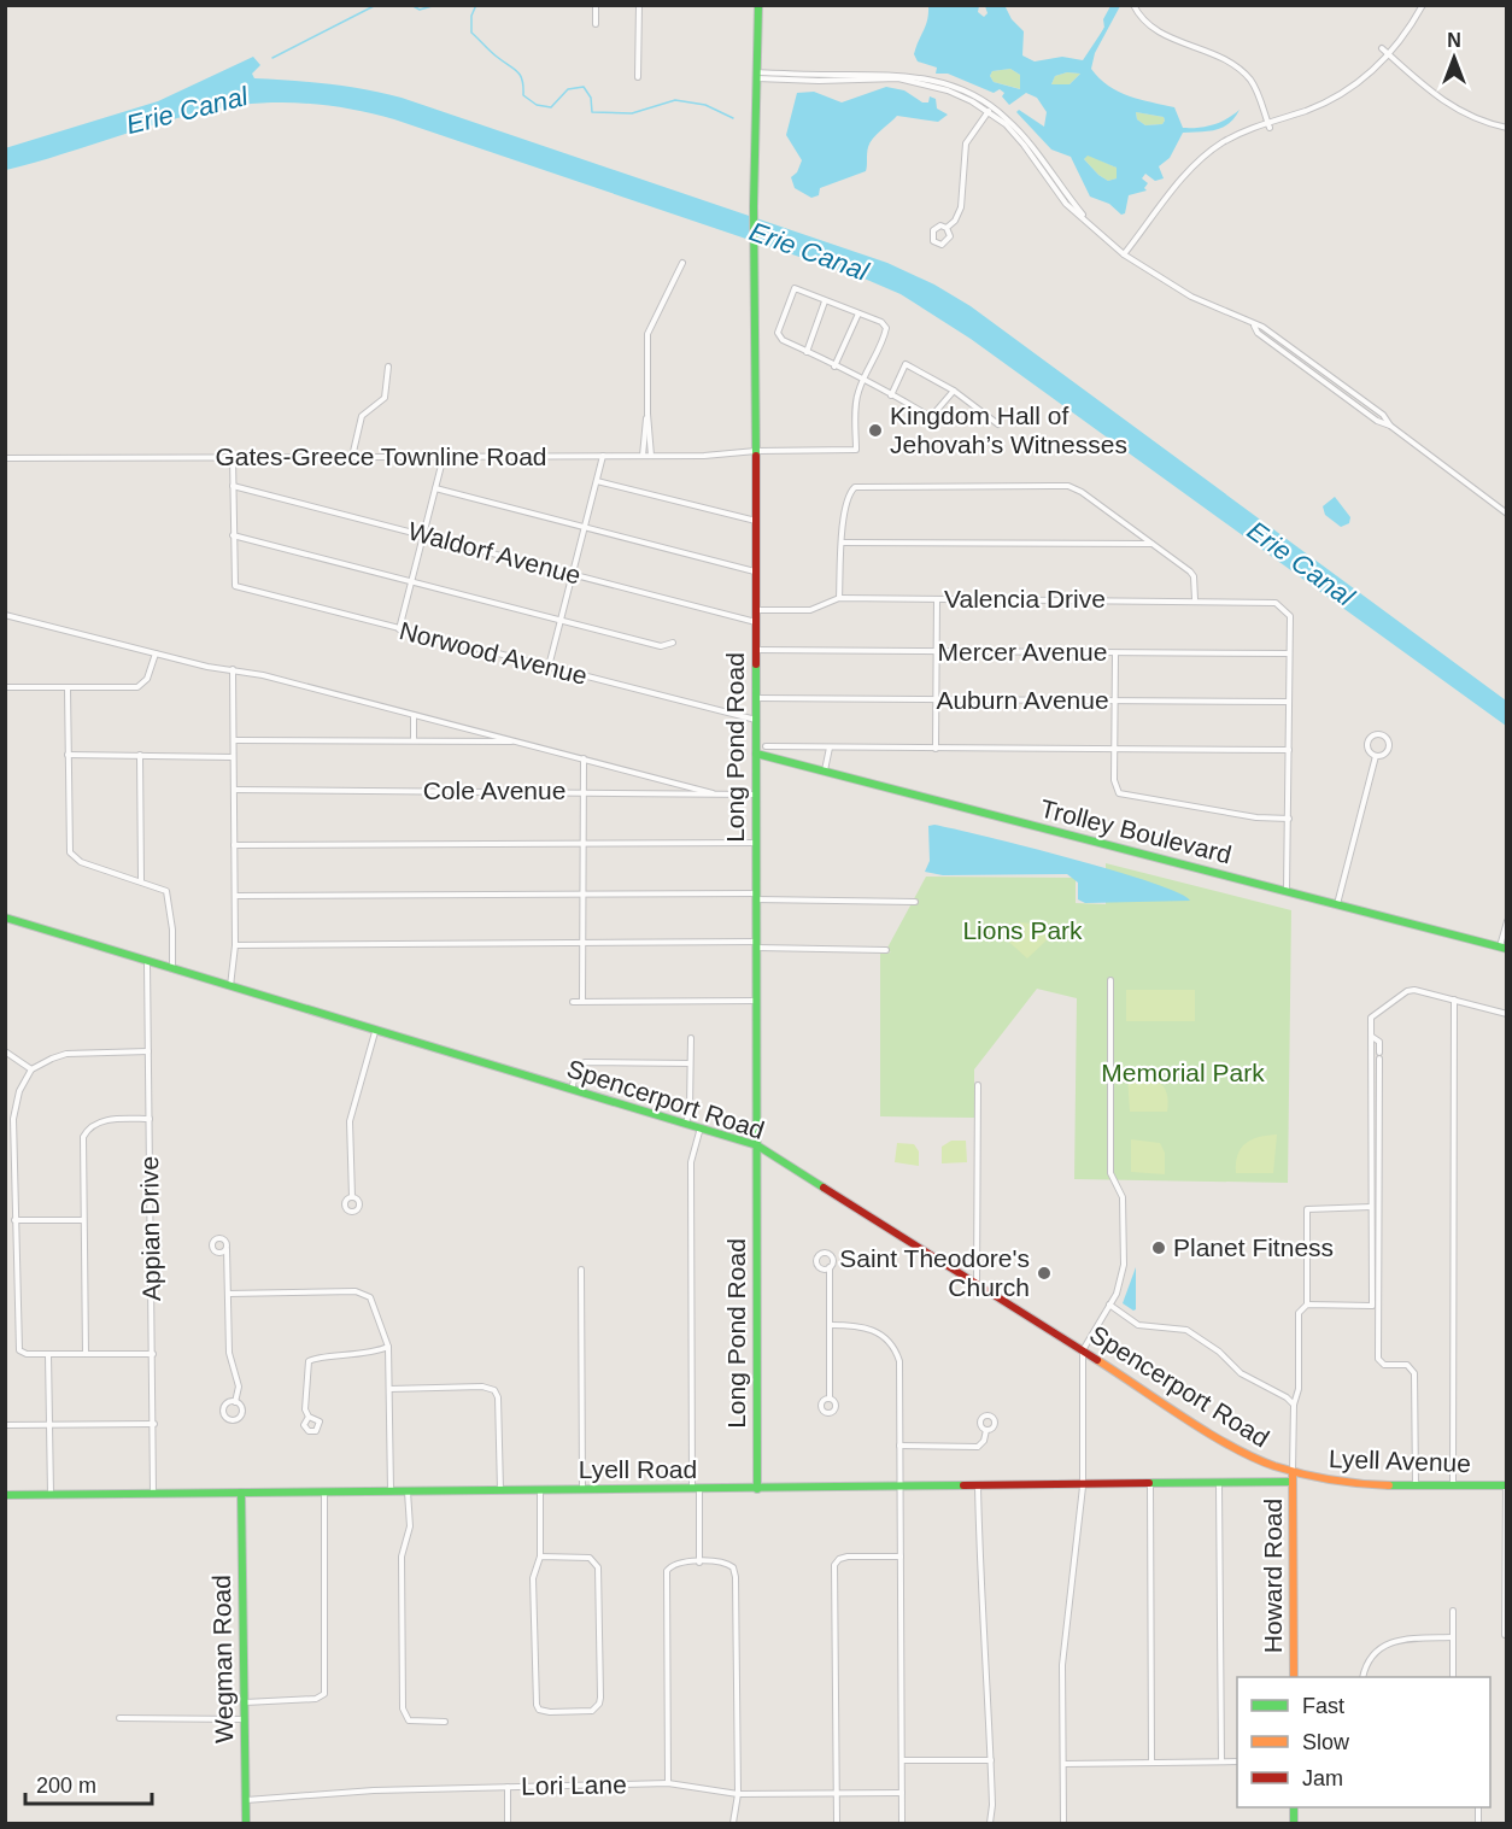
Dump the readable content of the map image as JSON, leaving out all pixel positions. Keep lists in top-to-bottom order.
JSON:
{
  "streets": {
    "main road": [
      "Long Pond Road",
      "Trolley Boulevard",
      "Spencerport Road",
      "Lyell Avenue",
      "Lyell Road",
      "Howard Road",
      "Wegman Road"
    ],
    "street": [
      "Gates-Greece Townline Road",
      "Waldorf Avenue",
      "Valencia Drive",
      "Mercer Avenue",
      "Norwood Avenue",
      "Auburn Avenue",
      "Cole Avenue",
      "Appian Drive",
      "Lori Lane"
    ]
  },
  "crossings": [
    ["Gates-Greece Townline Road", "Long Pond Road"],
    ["Waldorf Avenue", "Long Pond Road"],
    ["Valencia Drive", "Mercer Avenue"],
    ["Valencia Drive", "Long Pond Road"],
    ["Mercer Avenue", "Long Pond Road"],
    ["Norwood Avenue", "Long Pond Road"],
    ["Auburn Avenue", "Long Pond Road"],
    ["Long Pond Road", "Cole Avenue"],
    ["Long Pond Road", "Trolley Boulevard"],
    ["Long Pond Road", "Spencerport Road"],
    ["Long Pond Road", "Lyell Road"],
    ["Spencerport Road", "Appian Drive"],
    ["Spencerport Road", "Lyell Avenue"],
    ["Spencerport Road", "Howard Road"],
    ["Appian Drive", "Lyell Road"],
    ["Lyell Avenue", "Howard Road"],
    ["Lyell Road", "Howard Road"],
    ["Lyell Road", "Wegman Road"],
    ["Wegman Road", "Lori Lane"]
  ],
  "water": ["Erie Canal"],
  "parks": ["Lions Park", "Memorial Park"],
  "places": ["Kingdom Hall of Jehovah’s Witnesses", "Planet Fitness", "Saint Theodore's Church"],
  "legend": ["Fast", "Slow", "Jam"],
  "scale_bar": "200 m",
  "north": "top"
}
